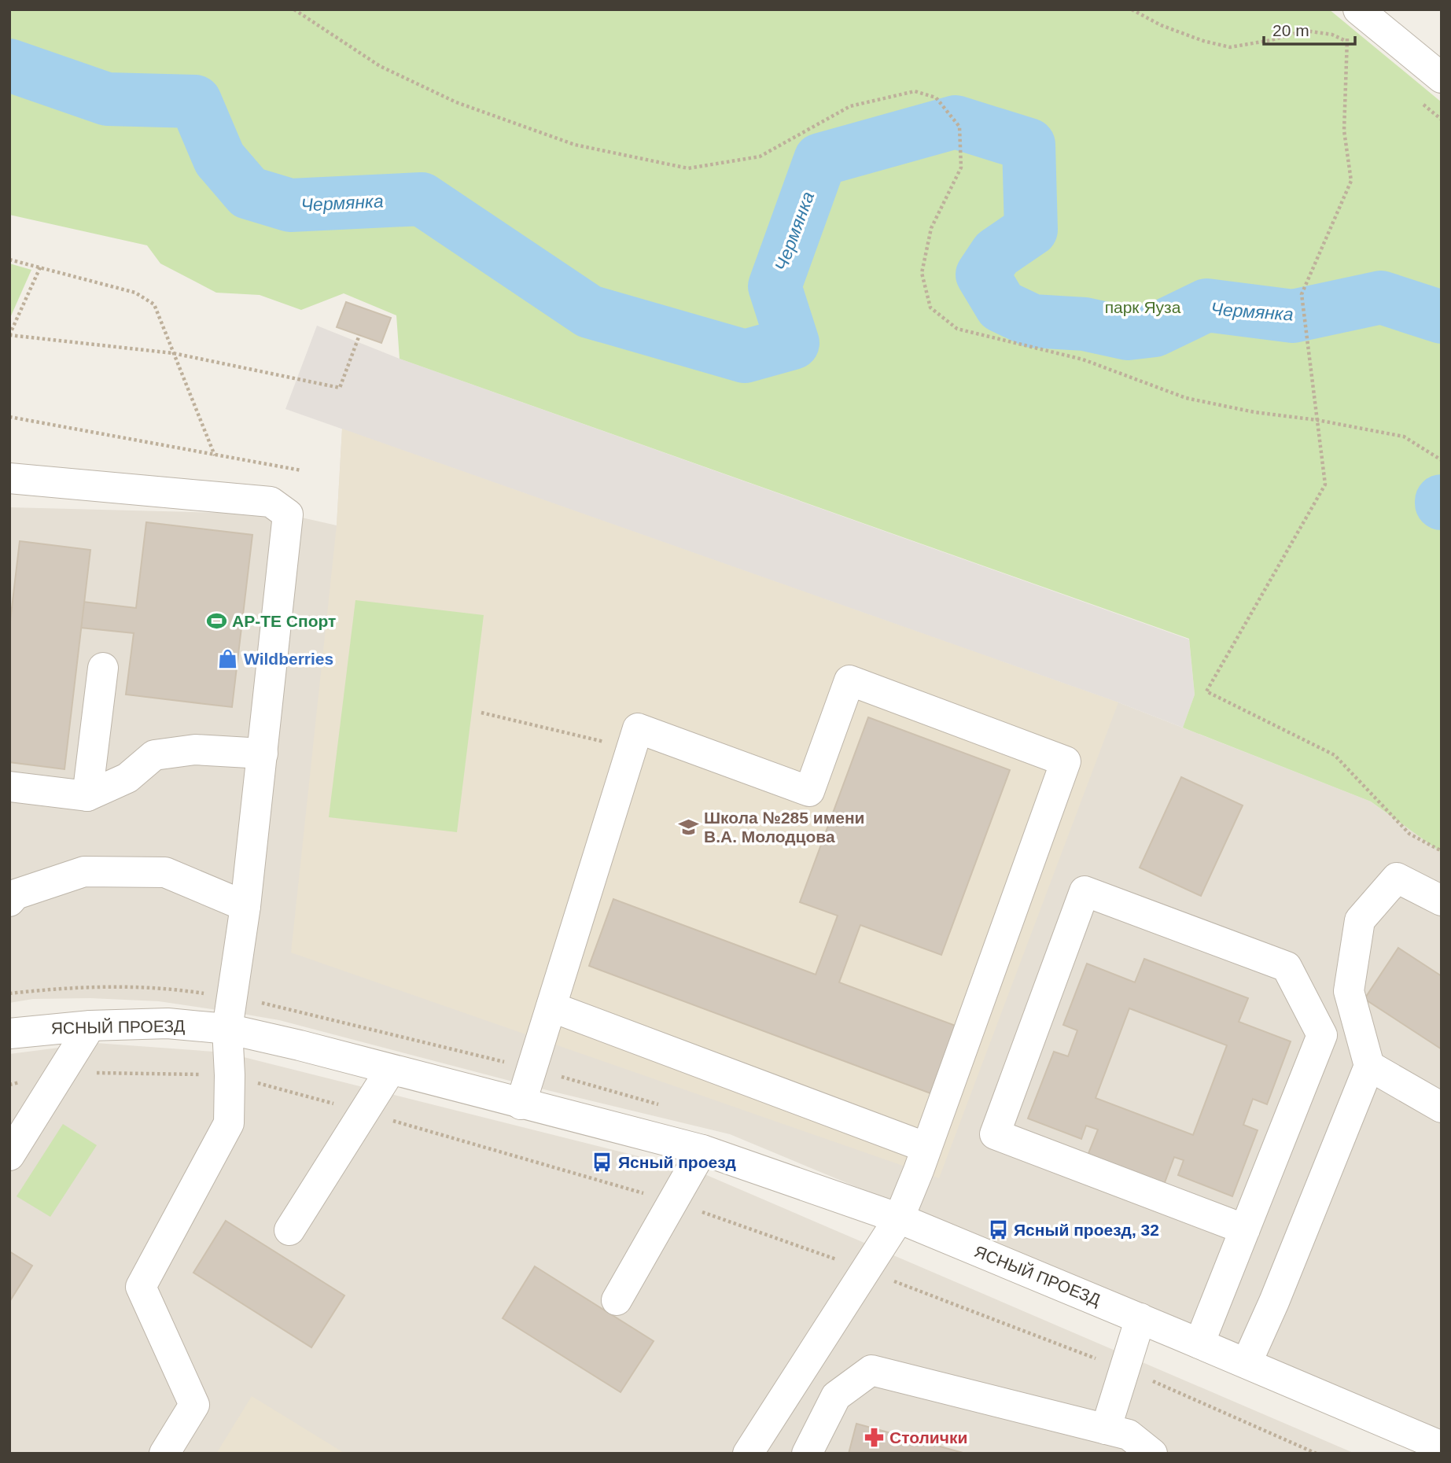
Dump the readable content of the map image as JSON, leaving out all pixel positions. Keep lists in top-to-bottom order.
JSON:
{
  "streets": {
    "street": ["ЯСНЫЙ ПРОЕЗД"]
  },
  "water": ["Чермянка"],
  "parks": ["парк Яуза"],
  "places": {
    "sports": ["АР-ТЕ Спорт"],
    "shop": ["Wildberries"],
    "school or university": ["Школа №285 имени В.А. Молодцова"],
    "bus stop": ["Ясный проезд", "Ясный проезд, 32"],
    "pharmacy": ["Столички"]
  },
  "scale_bar": "20 m"
}
